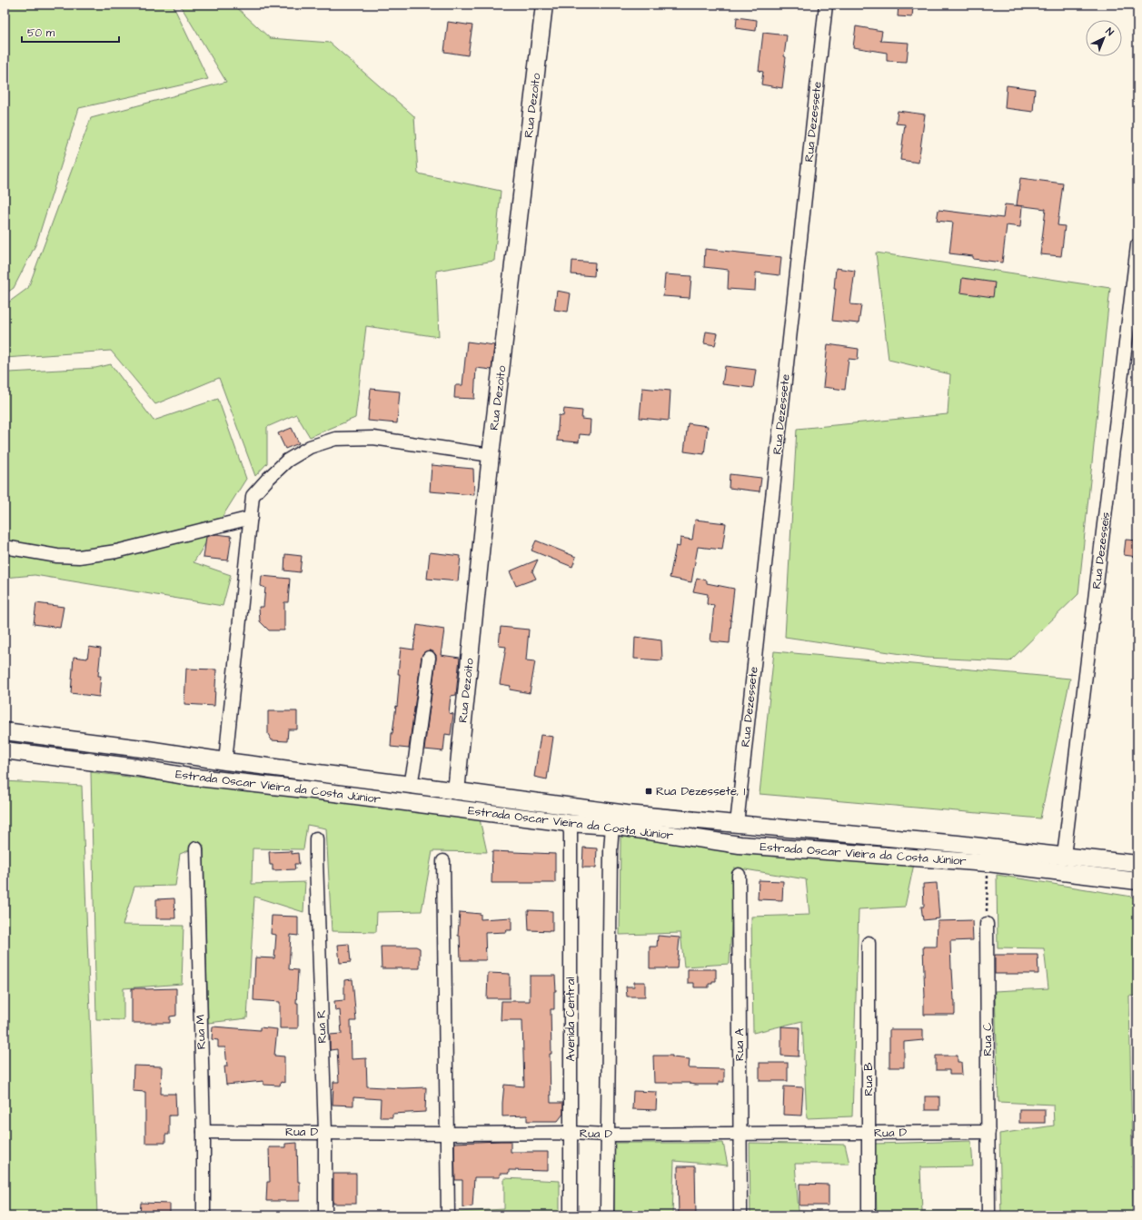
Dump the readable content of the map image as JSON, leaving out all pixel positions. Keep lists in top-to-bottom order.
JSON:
{
  "streets": {
    "main road": ["Rua Dezoito", "Estrada Oscar Vieira da Costa Júnior"],
    "street": [
      "Rua Dezessete",
      "Rua Dezesseis",
      "Avenida Central",
      "Rua R",
      "Rua M",
      "Rua C",
      "Rua A",
      "Rua B",
      "Rua D"
    ]
  },
  "crossings": [
    ["Rua Dezoito", "Estrada Oscar Vieira da Costa Júnior"],
    ["Rua Dezessete", "Estrada Oscar Vieira da Costa Júnior"],
    ["Rua Dezesseis", "Estrada Oscar Vieira da Costa Júnior"],
    ["Estrada Oscar Vieira da Costa Júnior", "Avenida Central"],
    ["Avenida Central", "Rua D"],
    ["Rua R", "Rua D"],
    ["Rua M", "Rua D"],
    ["Rua C", "Rua D"],
    ["Rua A", "Rua D"],
    ["Rua B", "Rua D"]
  ],
  "places": {
    "transit": ["Rua Dezessete, 1"]
  },
  "scale_bar": "50 m",
  "north": "top right"
}
